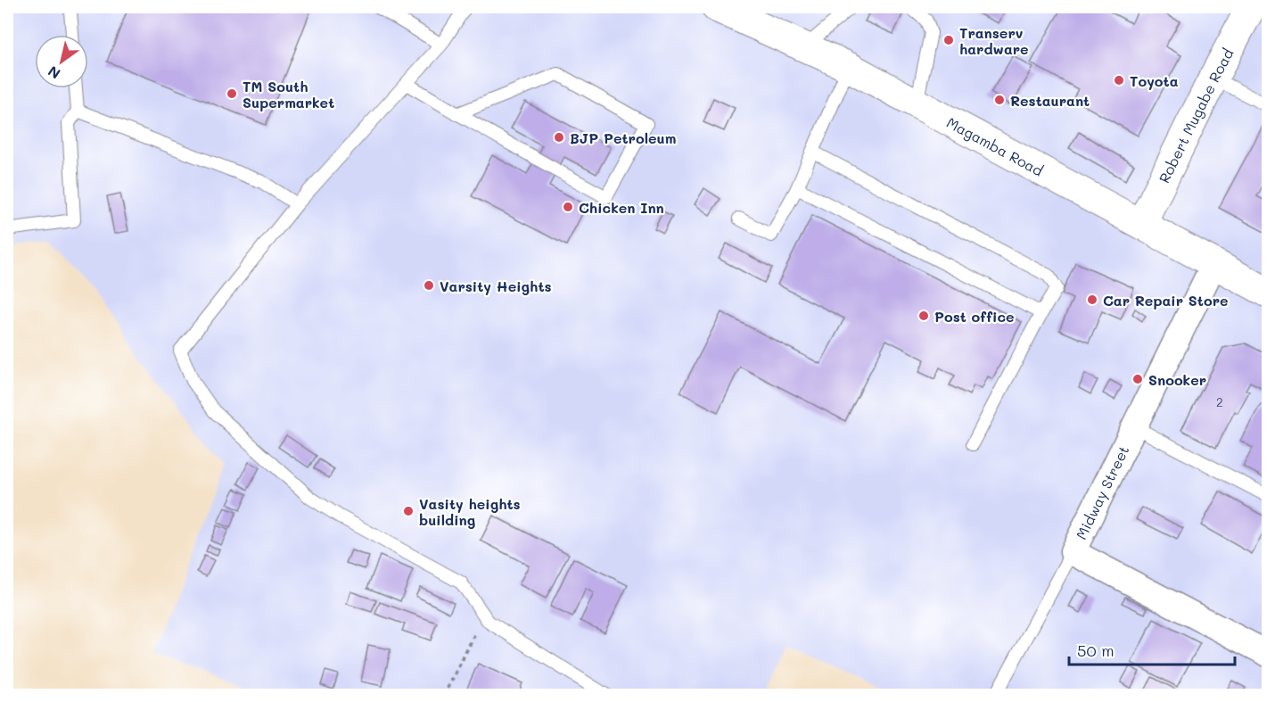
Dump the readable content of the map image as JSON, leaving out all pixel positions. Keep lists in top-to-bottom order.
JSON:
{
  "streets": {
    "main road": ["Robert Mugabe Road", "Magamba Road"],
    "street": ["Midway Street"]
  },
  "crossings": [
    ["Robert Mugabe Road", "Magamba Road"],
    ["Magamba Road", "Midway Street"]
  ],
  "places": [
    "Transerv hardware",
    "Toyota",
    "TM South Supermarket",
    "Restaurant",
    "BJP Petroleum",
    "Chicken Inn",
    "Varsity Heights",
    "Car Repair Store",
    "Post office",
    "Snooker",
    "Vasity heights building"
  ],
  "house_numbers": ["2"],
  "scale_bar": "50 m",
  "north": "bottom left"
}
